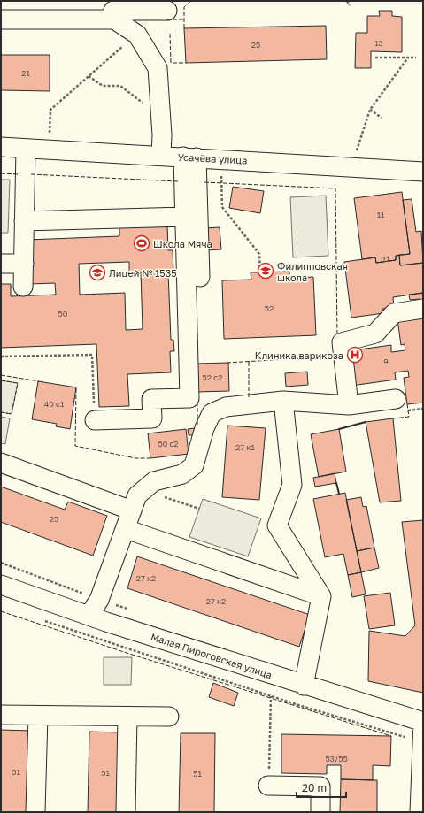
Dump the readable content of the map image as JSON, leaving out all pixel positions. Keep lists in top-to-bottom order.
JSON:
{
  "streets": {
    "street": ["Усачёва улица", "Малая Пироговская улица"]
  },
  "places": {
    "sports": ["Школа Мяча"],
    "school or university": ["Филипповская школа", "Лицей № 1535"],
    "hospital": ["Клиника варикоза"]
  },
  "house_numbers": [
    "13",
    "25",
    "21",
    "11",
    "11",
    "52",
    "50",
    "9",
    "52 с2",
    "40 с1",
    "50 с2",
    "27 к1",
    "25",
    "27 к2",
    "27 к2",
    "53/55",
    "51",
    "51",
    "51"
  ],
  "scale_bar": "20 m"
}
